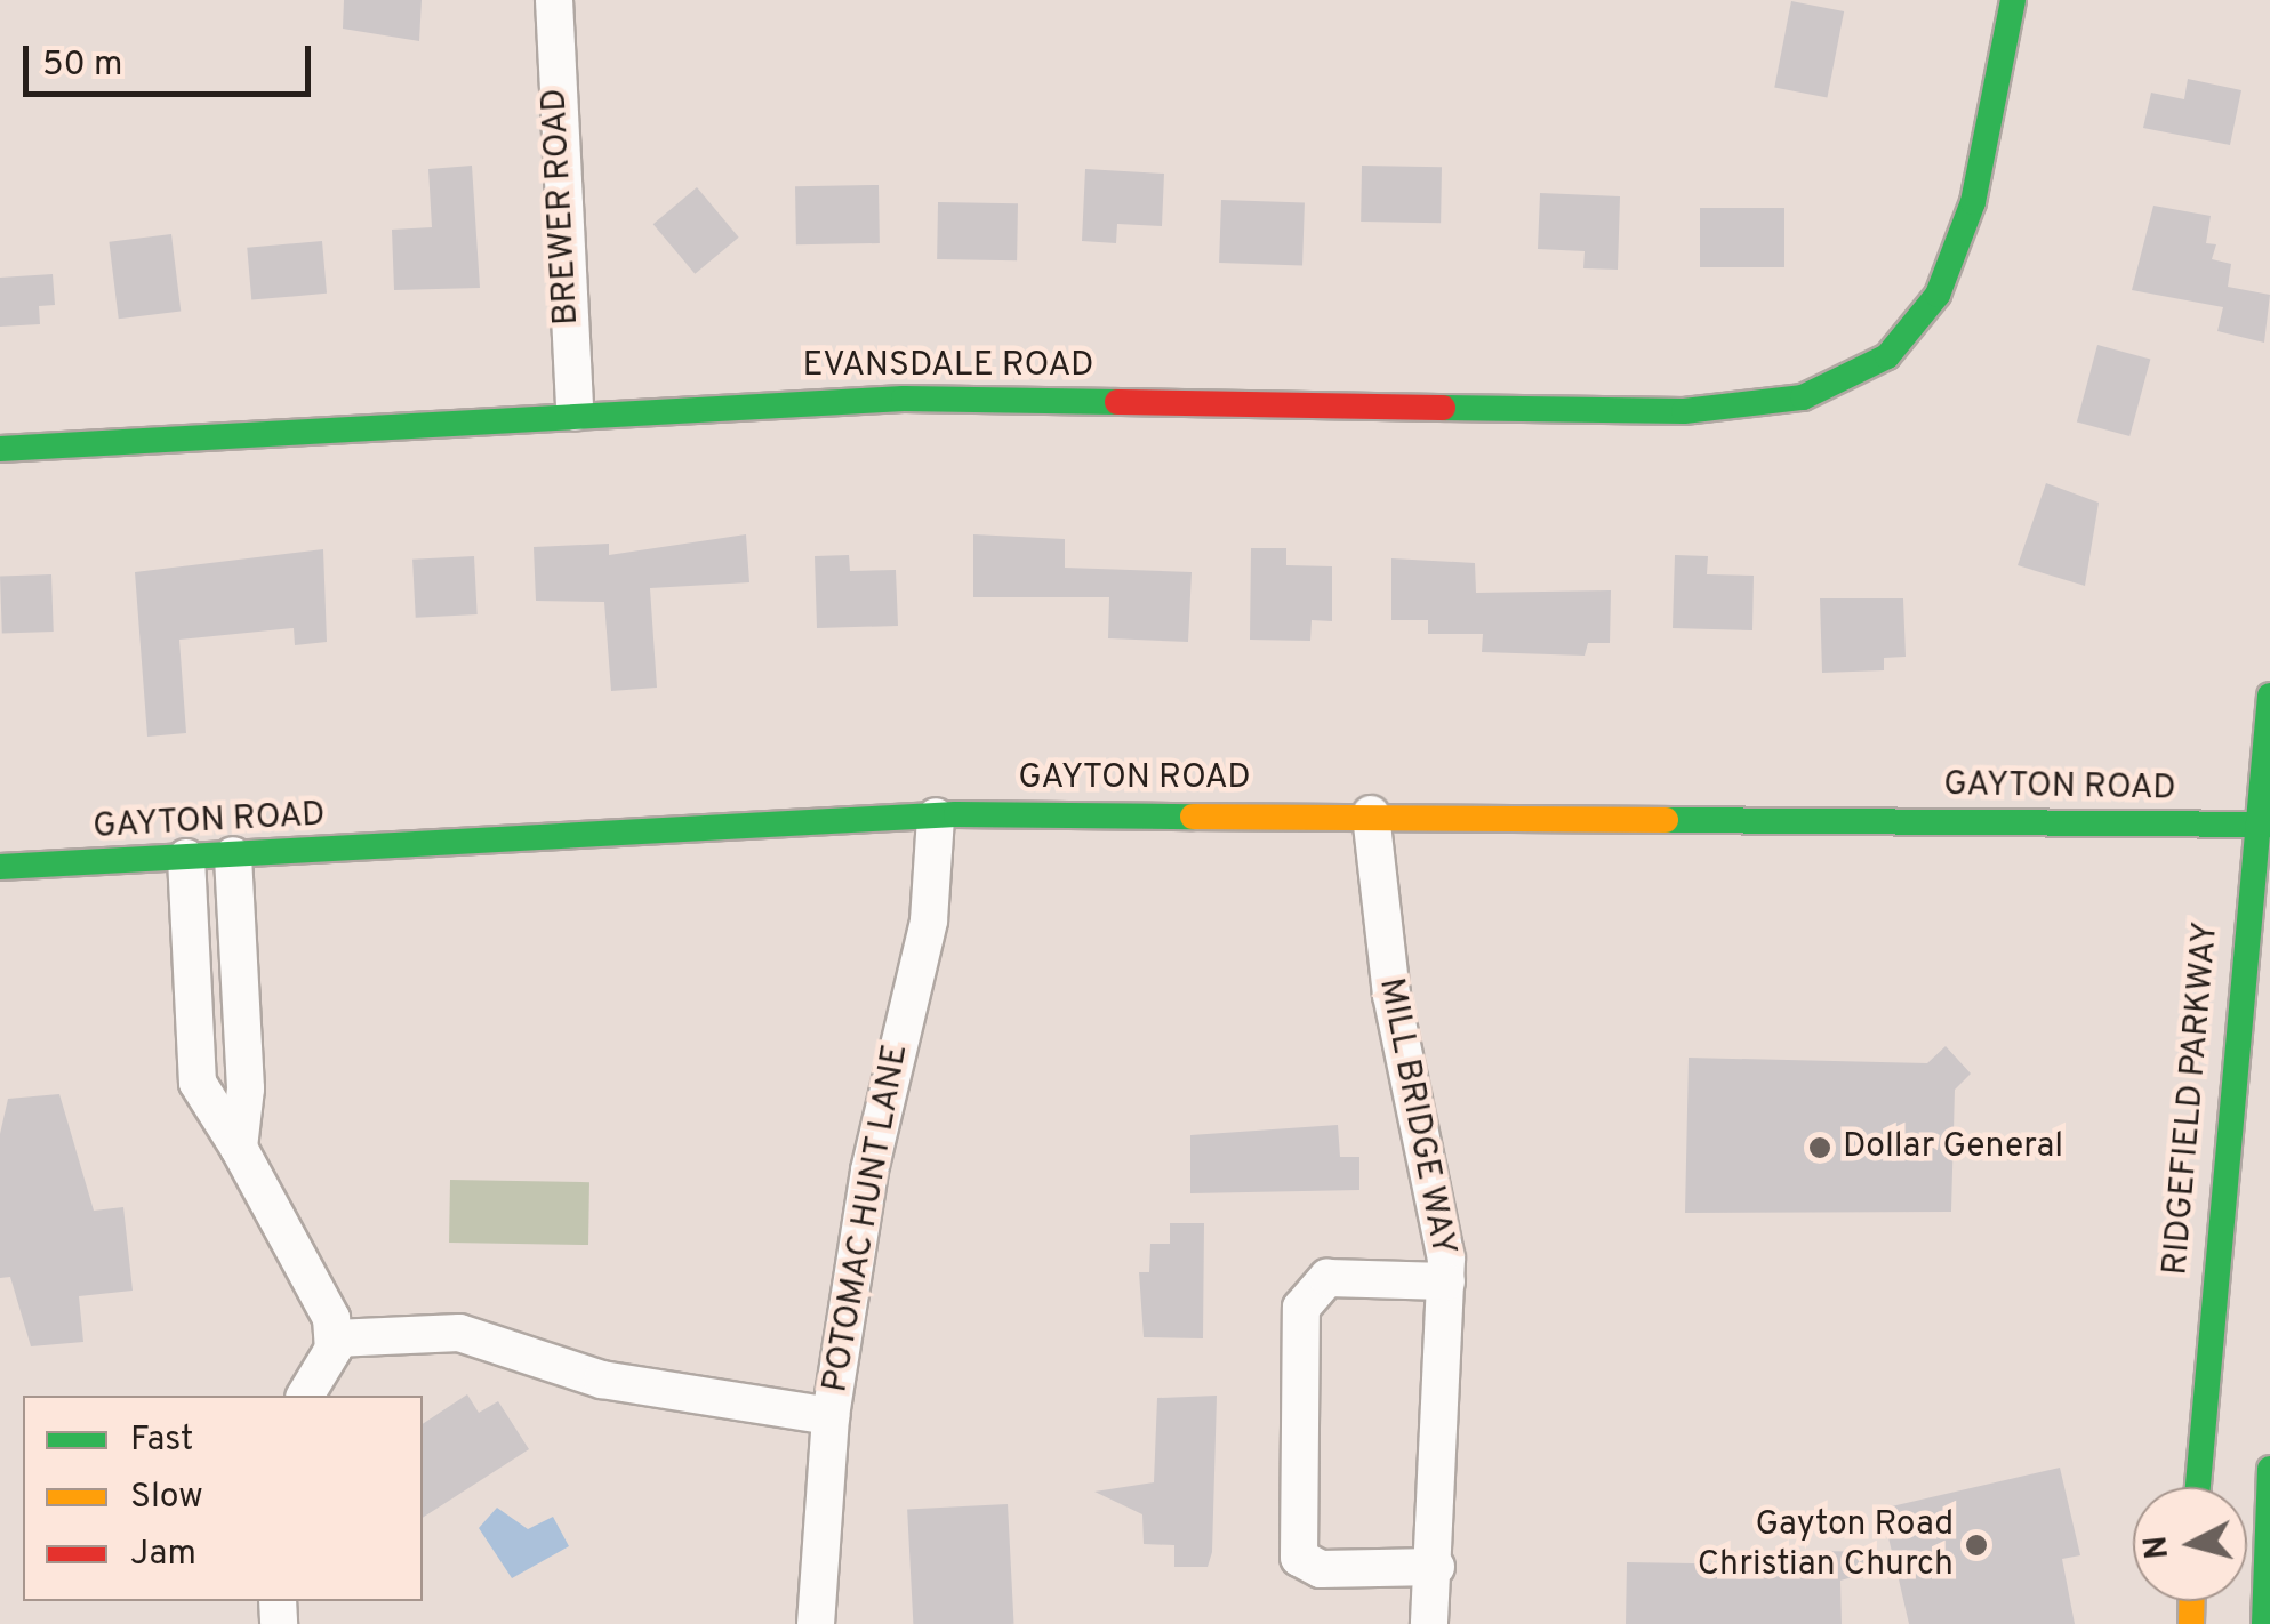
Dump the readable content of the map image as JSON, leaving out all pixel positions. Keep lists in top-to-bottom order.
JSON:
{
  "streets": {
    "street": [
      "BREWER ROAD",
      "EVANSDALE ROAD",
      "GAYTON ROAD",
      "RIDGEFIELD PARKWAY",
      "MILL BRIDGE WAY",
      "POTOMAC HUNT LANE"
    ]
  },
  "crossings": [
    ["BREWER ROAD", "EVANSDALE ROAD"],
    ["GAYTON ROAD", "RIDGEFIELD PARKWAY"],
    ["GAYTON ROAD", "MILL BRIDGE WAY"],
    ["GAYTON ROAD", "POTOMAC HUNT LANE"]
  ],
  "places": ["Dollar General", "Gayton Road Christian Church"],
  "legend": ["Fast", "Slow", "Jam"],
  "scale_bar": "50 m",
  "north": "left"
}
